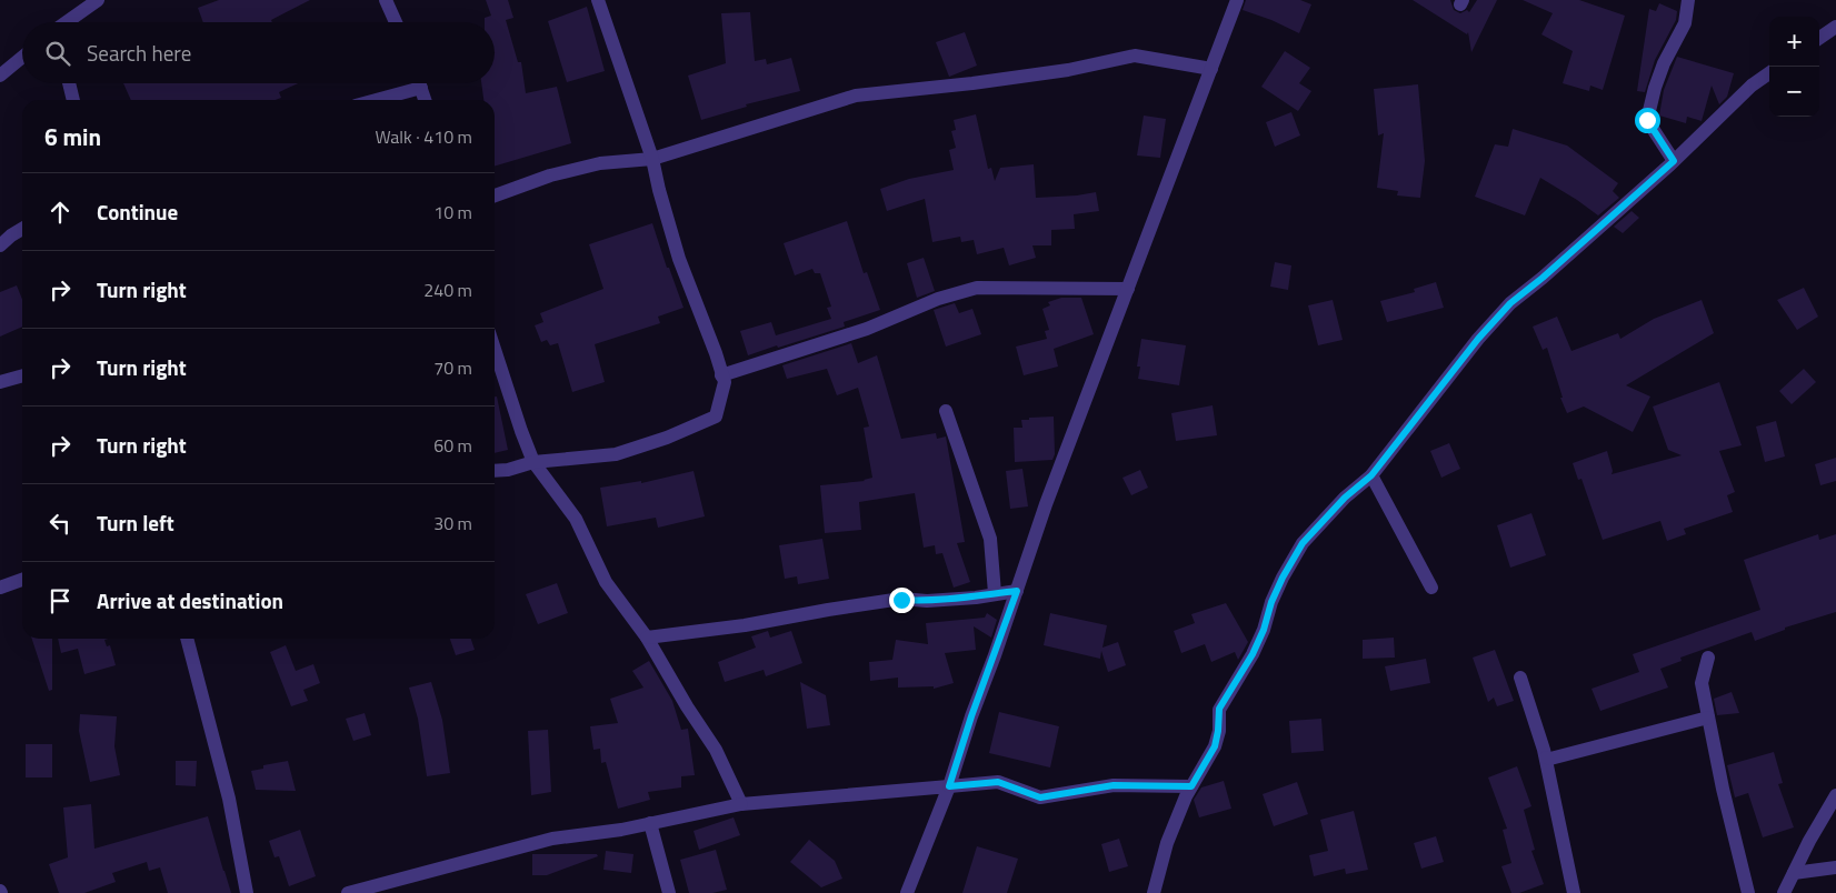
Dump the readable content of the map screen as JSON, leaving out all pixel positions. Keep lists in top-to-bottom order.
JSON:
{
  "page": {
    "map_buttons": ["+", "−"],
    "search": "Search here",
    "heading": ["6 min", "Walk · 410 m"],
    "list": [
      ["Continue", "10 m"],
      ["Turn right", "240 m"],
      ["Turn right", "70 m"],
      ["Turn right", "60 m"],
      ["Turn left", "30 m"],
      "Arrive at destination"
    ]
  }
}
